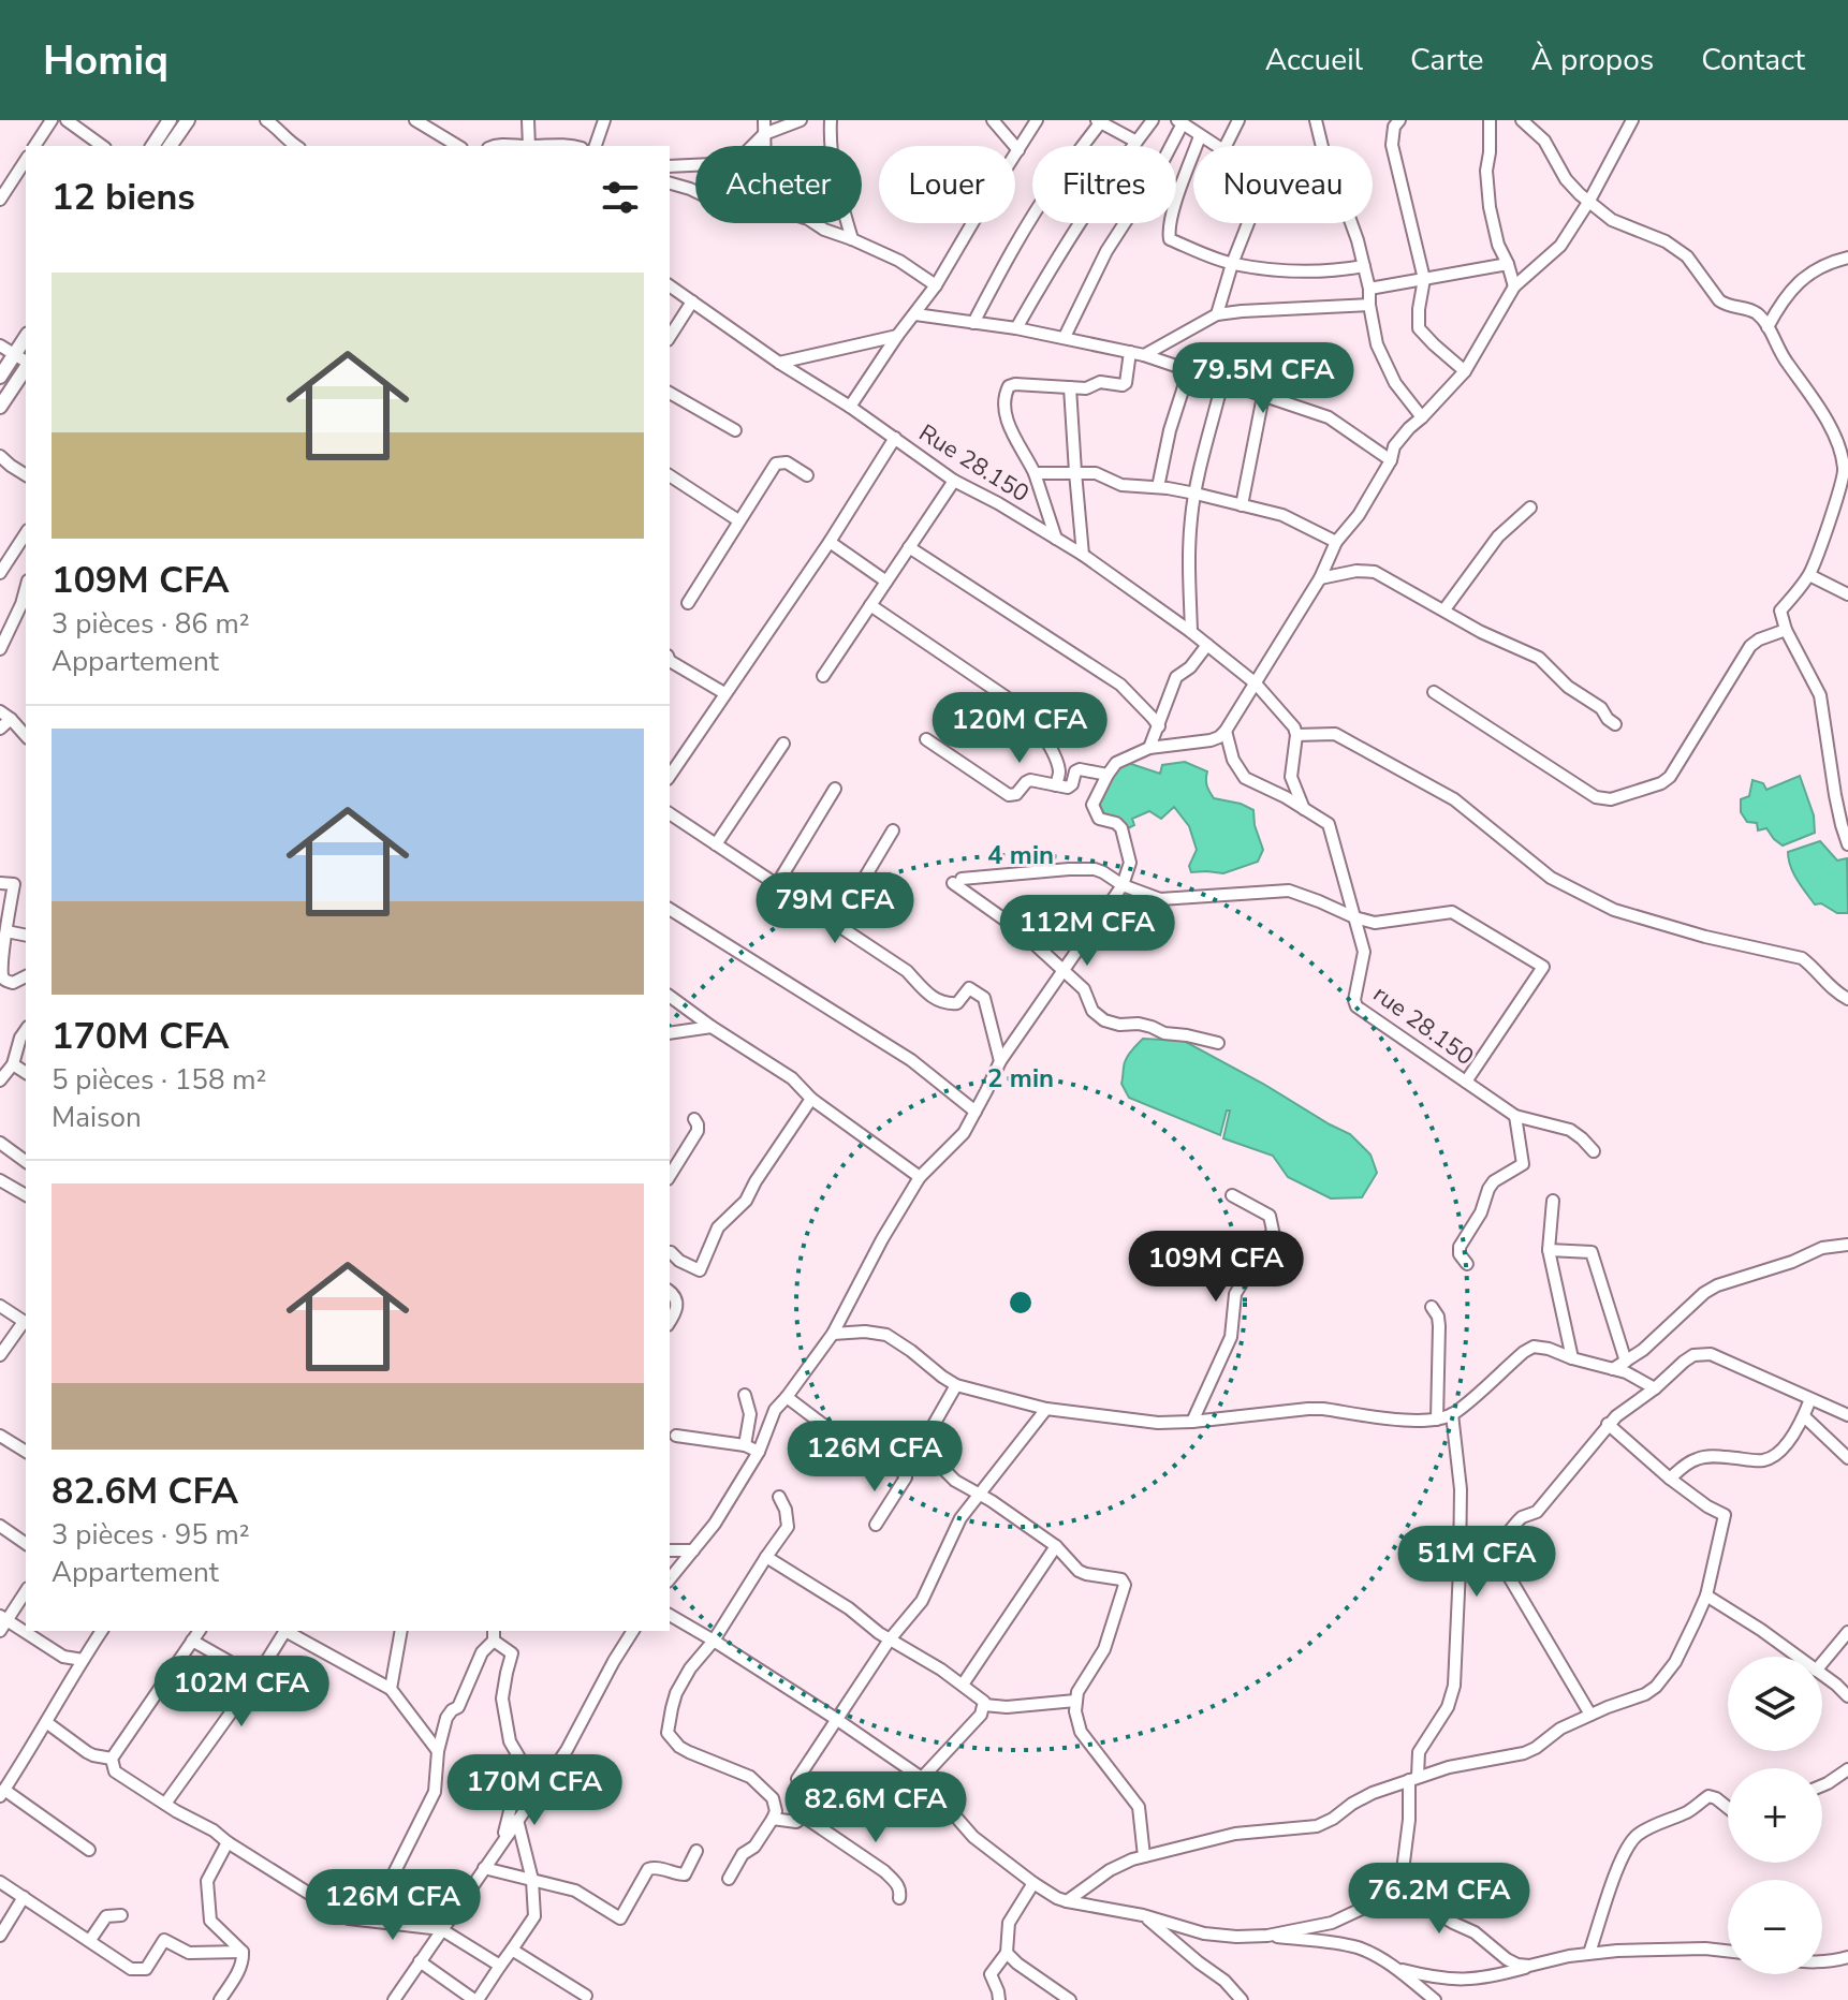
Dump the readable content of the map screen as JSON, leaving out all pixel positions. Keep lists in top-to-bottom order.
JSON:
{
  "streets": {
    "street": ["Rue 28.150", "rue 28.150"]
  },
  "page": {
    "header": "Homiq",
    "nav": [
      "Accueil",
      "Carte",
      "À propos",
      "Contact"
    ],
    "chip": [
      "Acheter",
      "Louer",
      "Filtres",
      "Nouveau"
    ],
    "heading": "12 biens",
    "list": [
      {
        "name": "109M CFA",
        "note": "3 pièces · 86 m² · Appartement"
      },
      {
        "name": "170M CFA",
        "note": "5 pièces · 158 m² · Maison"
      },
      {
        "name": "82.6M CFA",
        "note": "3 pièces · 95 m² · Appartement"
      }
    ],
    "price": [
      "79.5M CFA",
      "120M CFA",
      "79M CFA",
      "112M CFA",
      "109M CFA",
      "126M CFA",
      "51M CFA",
      "102M CFA",
      "170M CFA",
      "82.6M CFA",
      "76.2M CFA",
      "126M CFA"
    ],
    "map_buttons": ["+", "−"]
  },
  "rings": ["4 min", "2 min"]
}
